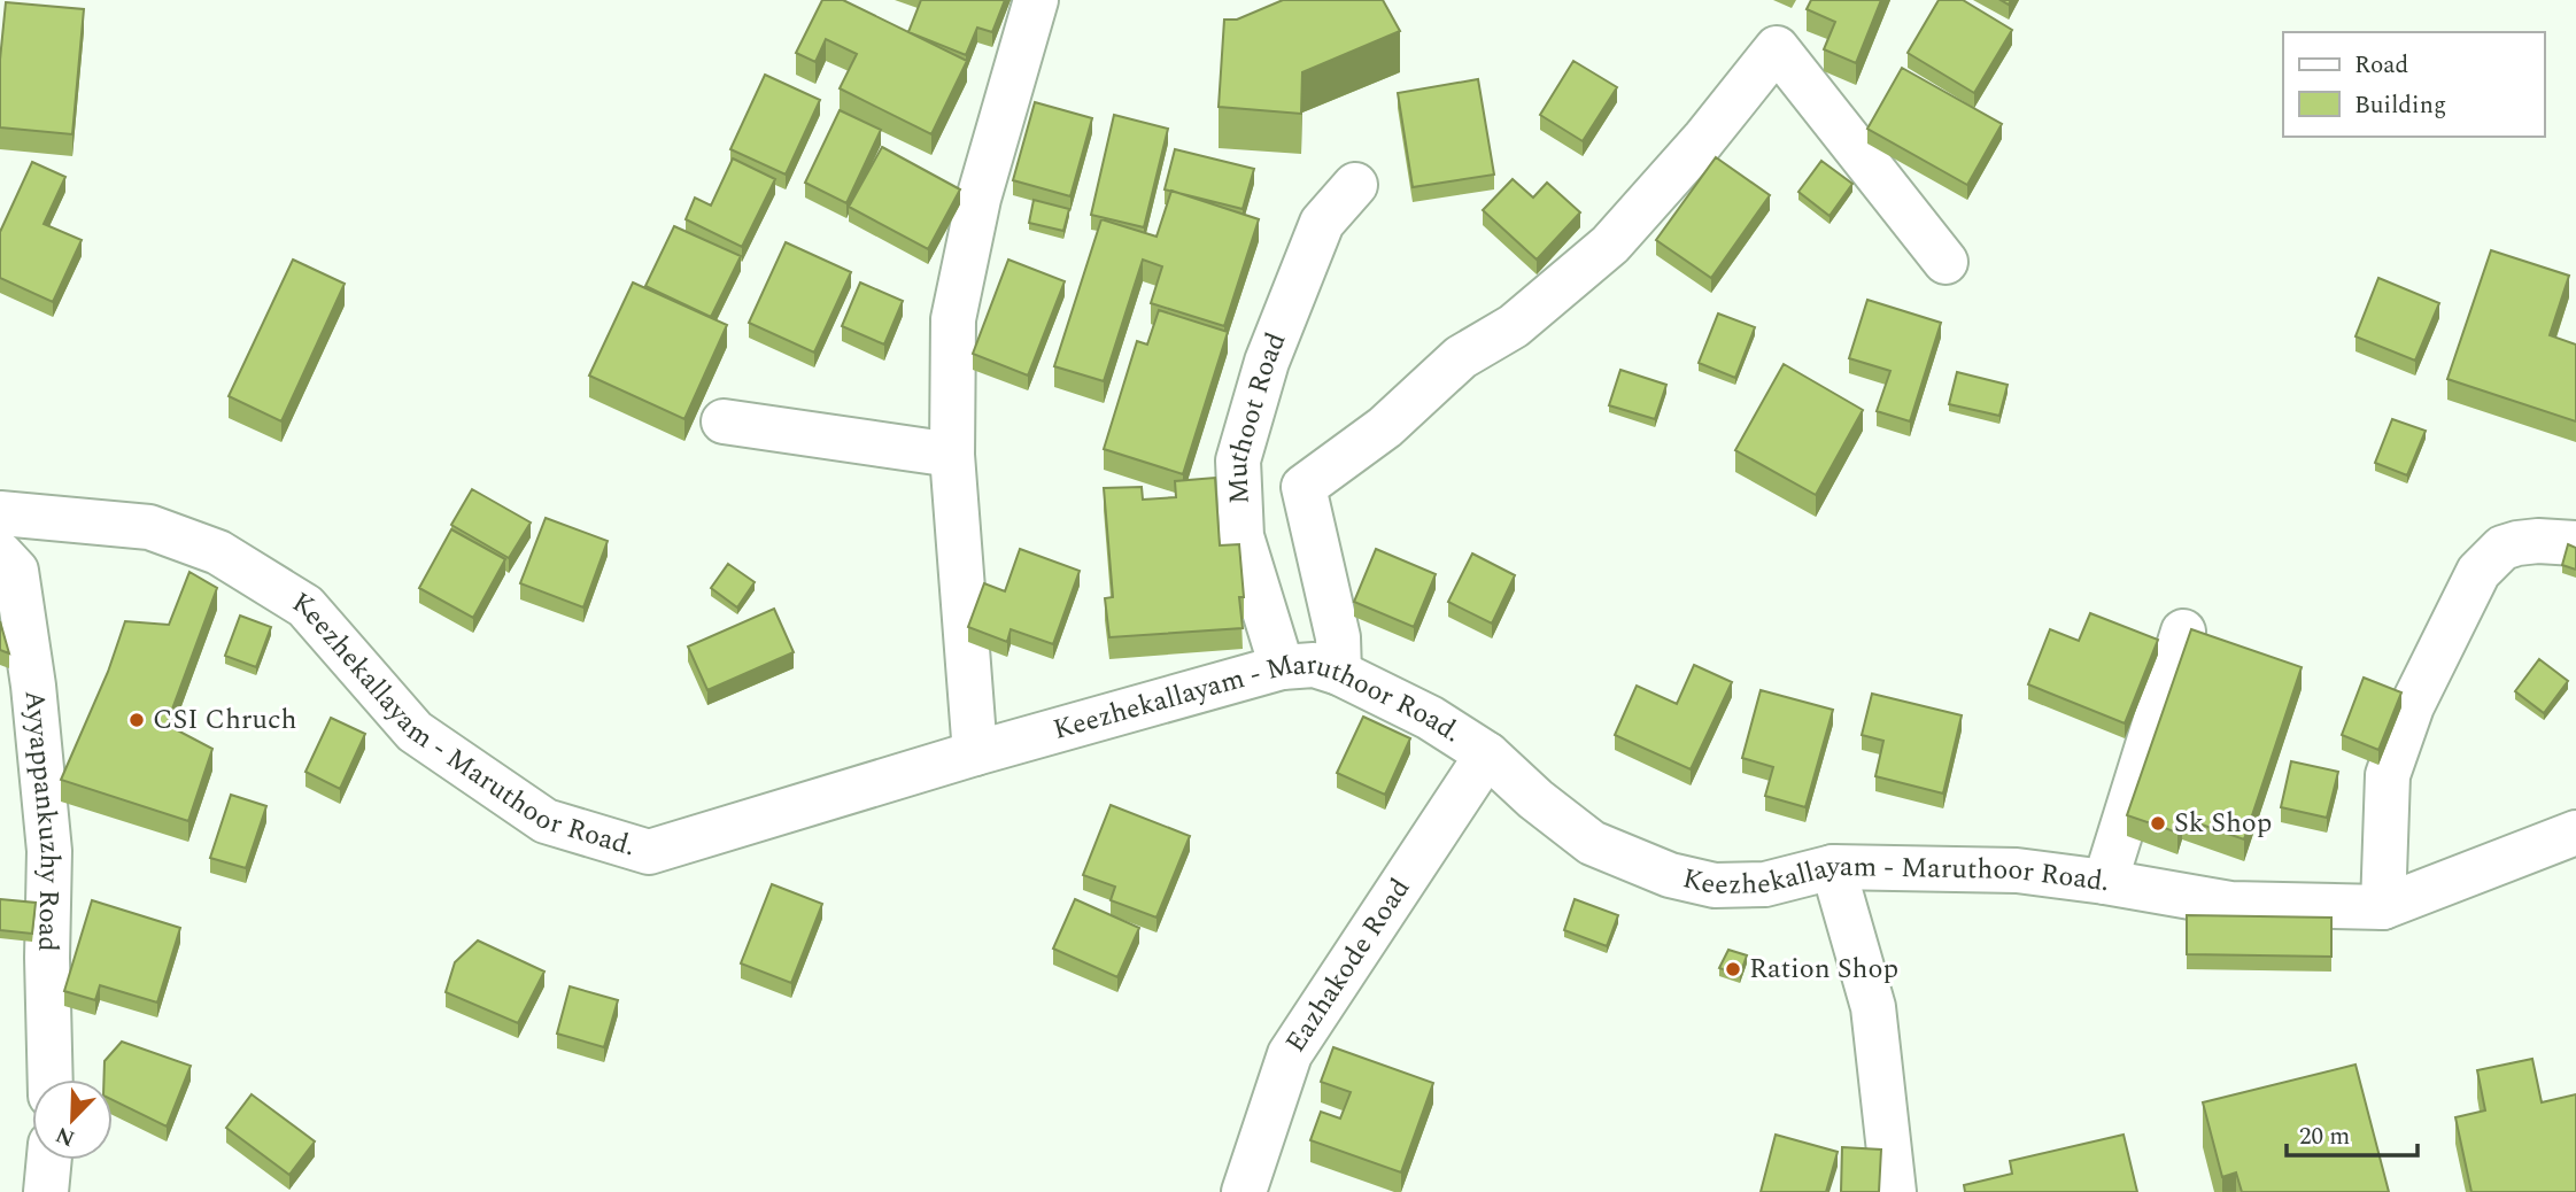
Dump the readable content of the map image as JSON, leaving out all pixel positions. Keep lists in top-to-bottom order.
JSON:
{
  "streets": {
    "street": [
      "Muthoot Road",
      "Keezhekallayam - Maruthoor Road.",
      "Ayyappankuzhy Road",
      "Eazhakode Road"
    ]
  },
  "crossings": [
    ["Muthoot Road", "Keezhekallayam - Maruthoor Road."],
    ["Keezhekallayam - Maruthoor Road.", "Eazhakode Road"]
  ],
  "places": ["CSI Chruch", "Sk Shop", "Ration Shop"],
  "legend": ["Road", "Building"],
  "scale_bar": "20 m",
  "north": "bottom left"
}
